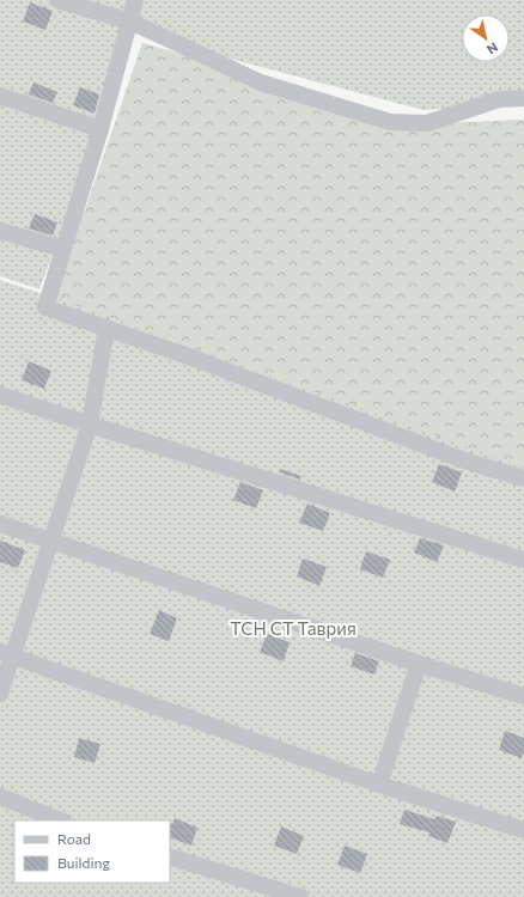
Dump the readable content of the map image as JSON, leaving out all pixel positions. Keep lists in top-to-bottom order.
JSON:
{
  "parks": ["ТСН СТ Таврия"],
  "legend": ["Road", "Building"],
  "north": "bottom right"
}
